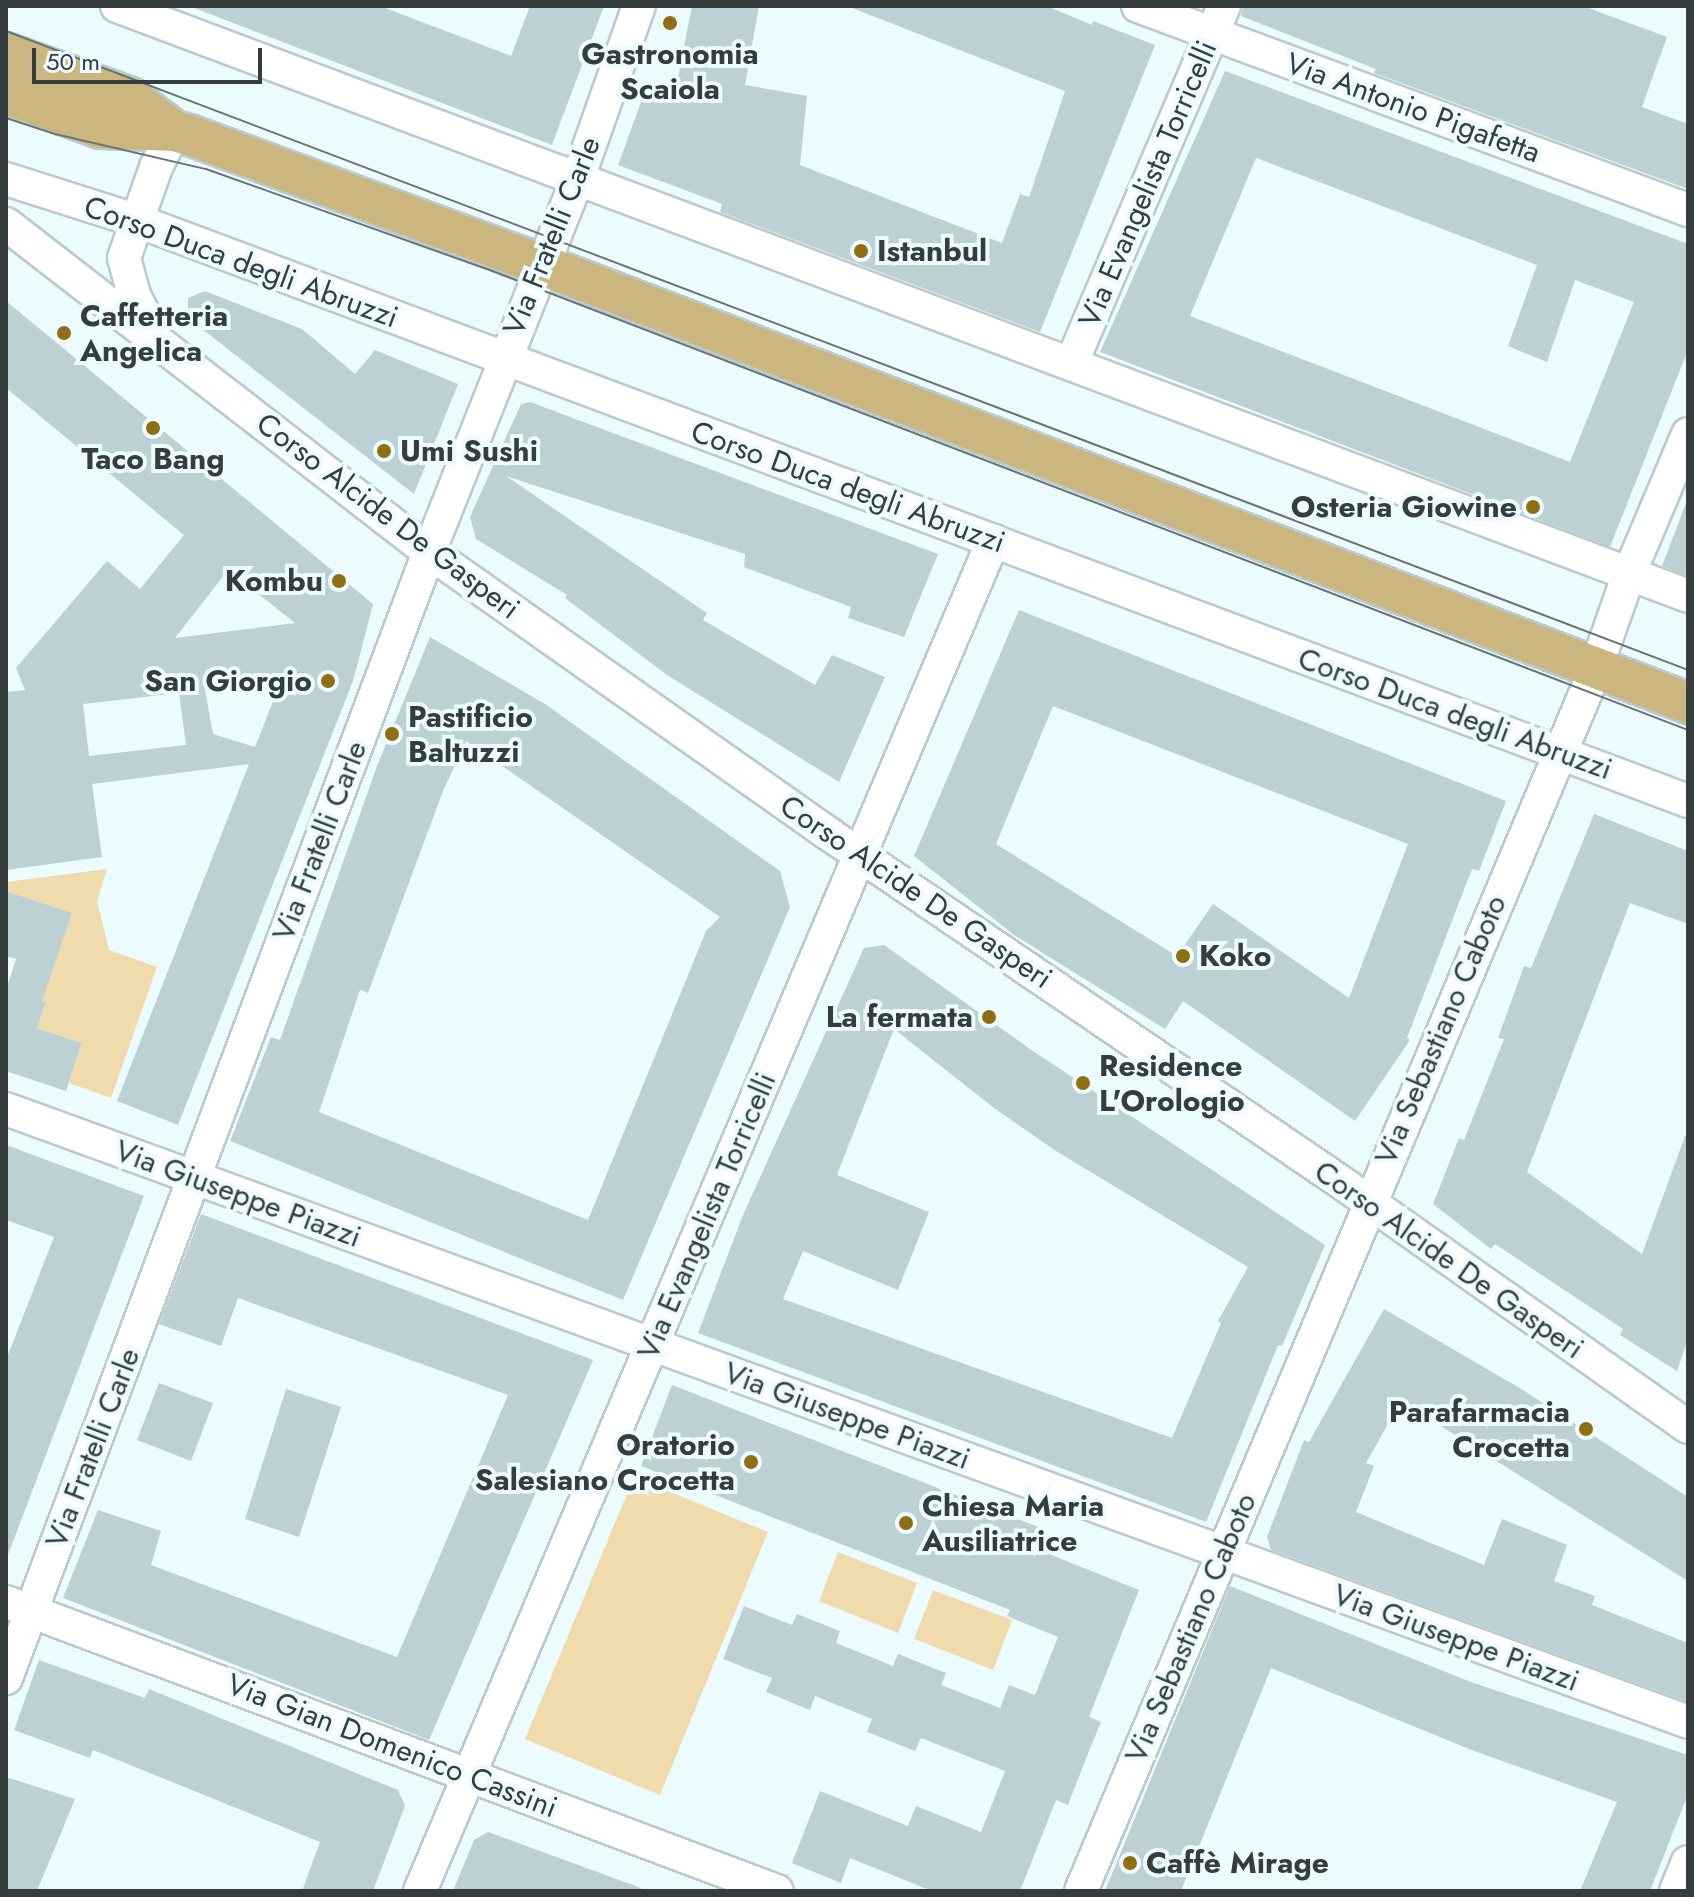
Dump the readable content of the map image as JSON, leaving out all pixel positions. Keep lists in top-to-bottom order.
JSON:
{
  "streets": {
    "street": [
      "Via Antonio Pigafetta",
      "Via Evangelista Torricelli",
      "Via Fratelli Carle",
      "Corso Duca degli Abruzzi",
      "Corso Alcide De Gasperi",
      "Via Sebastiano Caboto",
      "Via Giuseppe Piazzi",
      "Via Gian Domenico Cassini"
    ]
  },
  "crossings": [
    ["Via Antonio Pigafetta", "Via Evangelista Torricelli"],
    ["Via Evangelista Torricelli", "Corso Duca degli Abruzzi"],
    ["Via Evangelista Torricelli", "Corso Alcide De Gasperi"],
    ["Via Evangelista Torricelli", "Via Giuseppe Piazzi"],
    ["Via Evangelista Torricelli", "Via Gian Domenico Cassini"],
    ["Via Fratelli Carle", "Corso Duca degli Abruzzi"],
    ["Via Fratelli Carle", "Corso Alcide De Gasperi"],
    ["Via Fratelli Carle", "Via Giuseppe Piazzi"],
    ["Via Fratelli Carle", "Via Gian Domenico Cassini"],
    ["Corso Duca degli Abruzzi", "Corso Alcide De Gasperi"],
    ["Corso Duca degli Abruzzi", "Via Sebastiano Caboto"],
    ["Corso Alcide De Gasperi", "Via Sebastiano Caboto"],
    ["Via Sebastiano Caboto", "Via Giuseppe Piazzi"]
  ],
  "places": [
    "Gastronomia Scaiola",
    "Istanbul",
    "Caffetteria Angelica",
    "Taco Bang",
    "Umi Sushi",
    "Osteria Giowine",
    "Kombu",
    "San Giorgio",
    "Pastificio Baltuzzi",
    "Koko",
    "La fermata",
    "Residence L'Orologio",
    "Parafarmacia Crocetta",
    "Oratorio Salesiano Crocetta",
    "Chiesa Maria Ausiliatrice",
    "Caffè Mirage"
  ],
  "scale_bar": "50 m"
}
